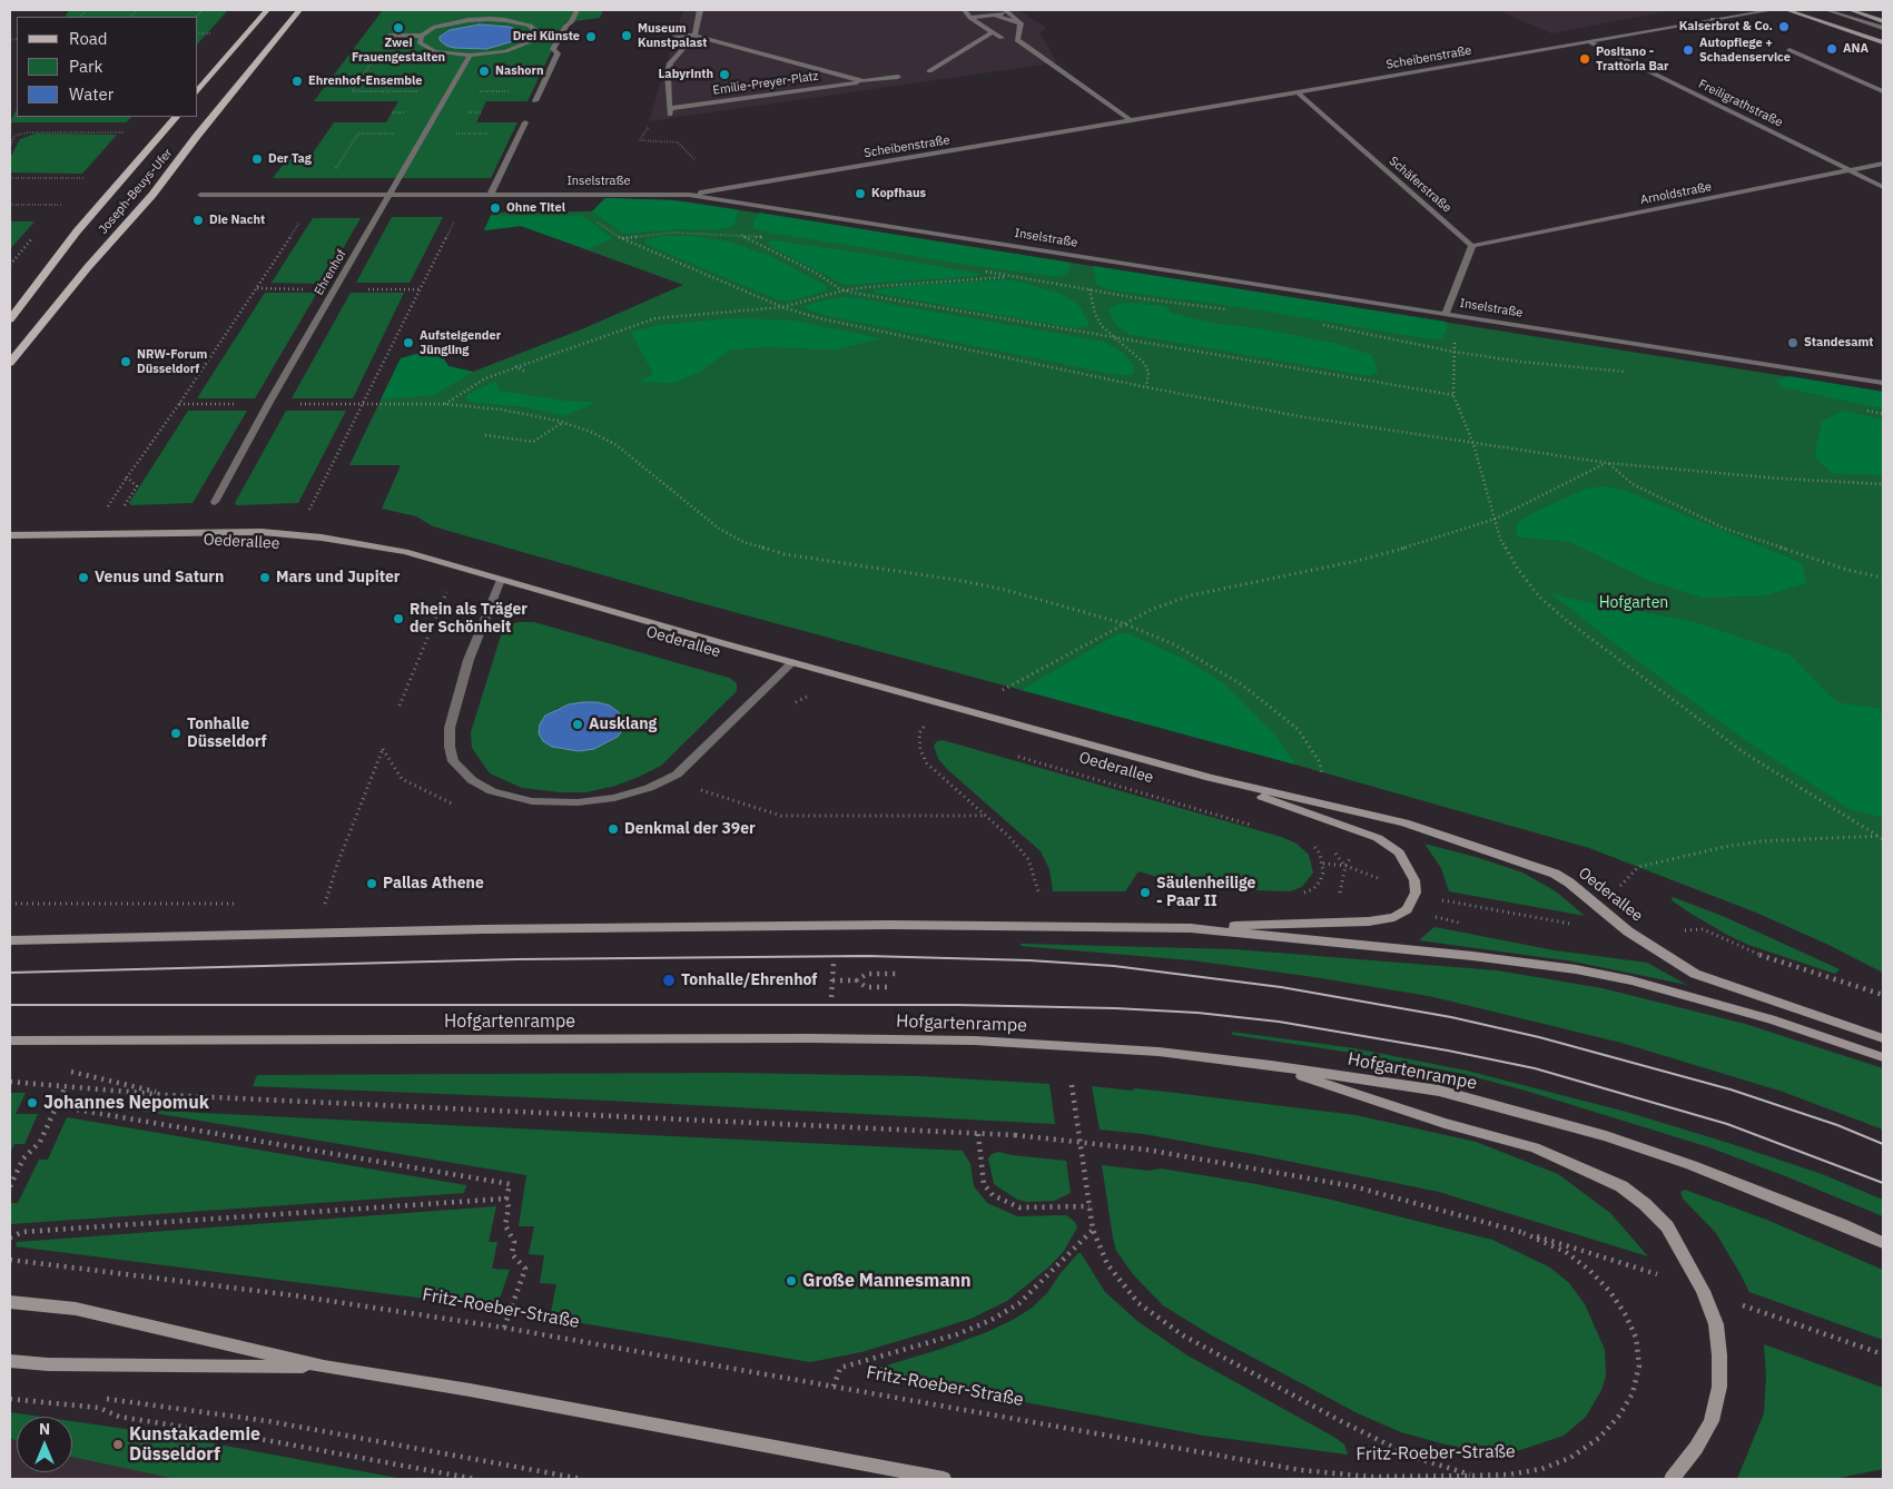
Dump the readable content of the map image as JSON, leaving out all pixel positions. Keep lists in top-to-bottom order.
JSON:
{
  "streets": {
    "main road": ["Joseph-Beuys-Ufer", "Oederallee", "Hofgartenrampe"],
    "street": [
      "Scheibenstraße",
      "Emilie-Preyer-Platz",
      "Freiligrathstraße",
      "Inselstraße",
      "Schäferstraße",
      "Arnoldstraße",
      "Ehrenhof"
    ],
    "path": ["Fritz-Roeber-Straße"]
  },
  "crossings": [
    ["Scheibenstraße", "Freiligrathstraße"],
    ["Scheibenstraße", "Inselstraße"],
    ["Scheibenstraße", "Schäferstraße"],
    ["Freiligrathstraße", "Arnoldstraße"],
    ["Inselstraße", "Ehrenhof"],
    ["Schäferstraße", "Arnoldstraße"]
  ],
  "parks": ["Hofgarten"],
  "places": [
    "Kaiserbrot & Co.",
    "Zwei Frauengestalten",
    "Museum Kunstpalast",
    "Drei Künste",
    "ANA",
    "Autopflege + Schadenservice",
    "Positano - Trattoria Bar",
    "Nashorn",
    "Labyrinth",
    "Ehrenhof-Ensemble",
    "Der Tag",
    "Kopfhaus",
    "Ohne Titel",
    "Die Nacht",
    "Aufsteigender Jüngling",
    "Standesamt",
    "NRW-Forum Düsseldorf",
    "Venus und Saturn",
    "Mars und Jupiter",
    "Rhein als Träger der Schönheit",
    "Ausklang",
    "Tonhalle Düsseldorf",
    "Denkmal der 39er",
    "Pallas Athene",
    "Säulenheilige - Paar II",
    "Tonhalle/Ehrenhof",
    "Johannes Nepomuk",
    "Große Mannesmann",
    "Kunstakademie Düsseldorf"
  ],
  "legend": ["Road", "Park", "Water"],
  "north": "top"
}
